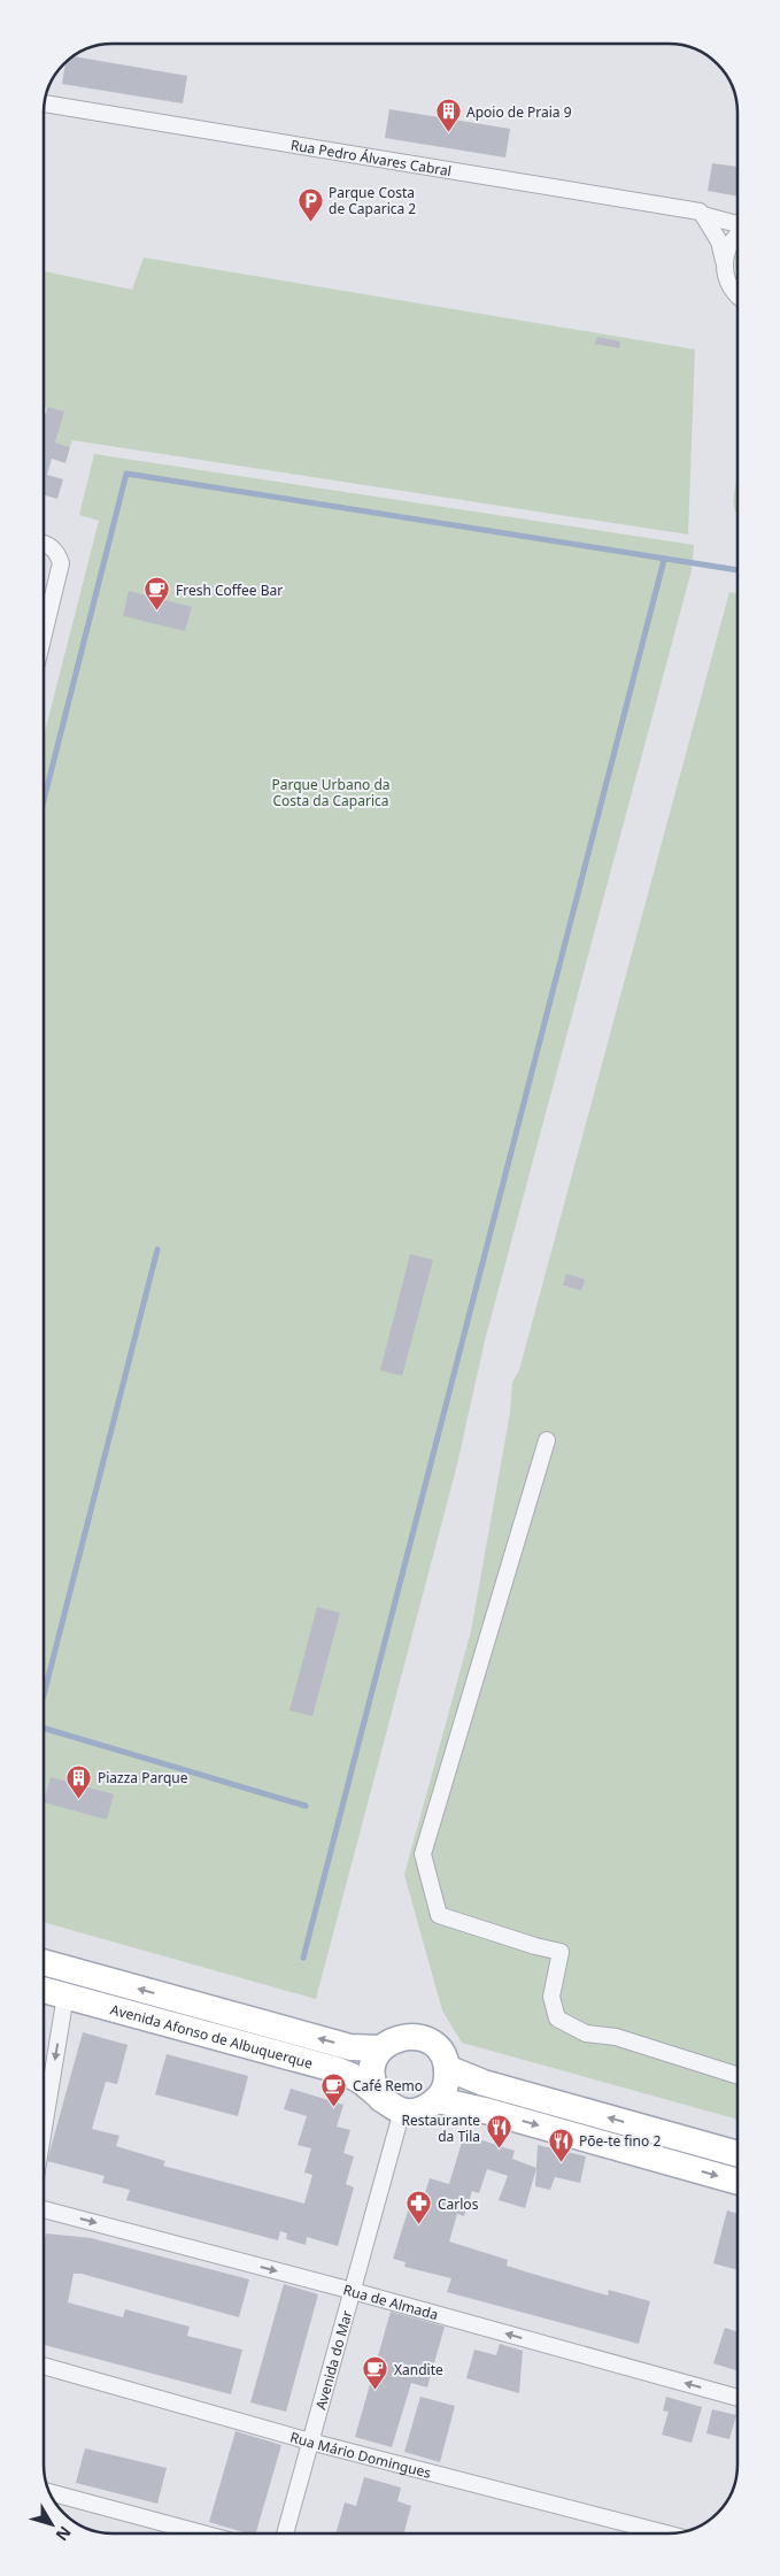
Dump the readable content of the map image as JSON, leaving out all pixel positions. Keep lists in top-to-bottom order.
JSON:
{
  "streets": {
    "main road": ["Avenida Afonso de Albuquerque"],
    "street": [
      "Rua Pedro Álvares Cabral",
      "Rua de Almada",
      "Avenida do Mar",
      "Rua Mário Domingues"
    ]
  },
  "crossings": [
    ["Avenida Afonso de Albuquerque", "Avenida do Mar"],
    ["Rua de Almada", "Avenida do Mar"],
    ["Avenida do Mar", "Rua Mário Domingues"]
  ],
  "parks": ["Parque Urbano da Costa da Caparica"],
  "places": {
    "building": ["Apoio de Praia 9", "Piazza Parque"],
    "parking": ["Parque Costa de Caparica 2"],
    "cafe": ["Fresh Coffee Bar", "Café Remo", "Xandite"],
    "restaurant": ["Restaurante da Tila", "Põe-te fino 2"],
    "pharmacy": ["Carlos"]
  },
  "north": "bottom right"
}
